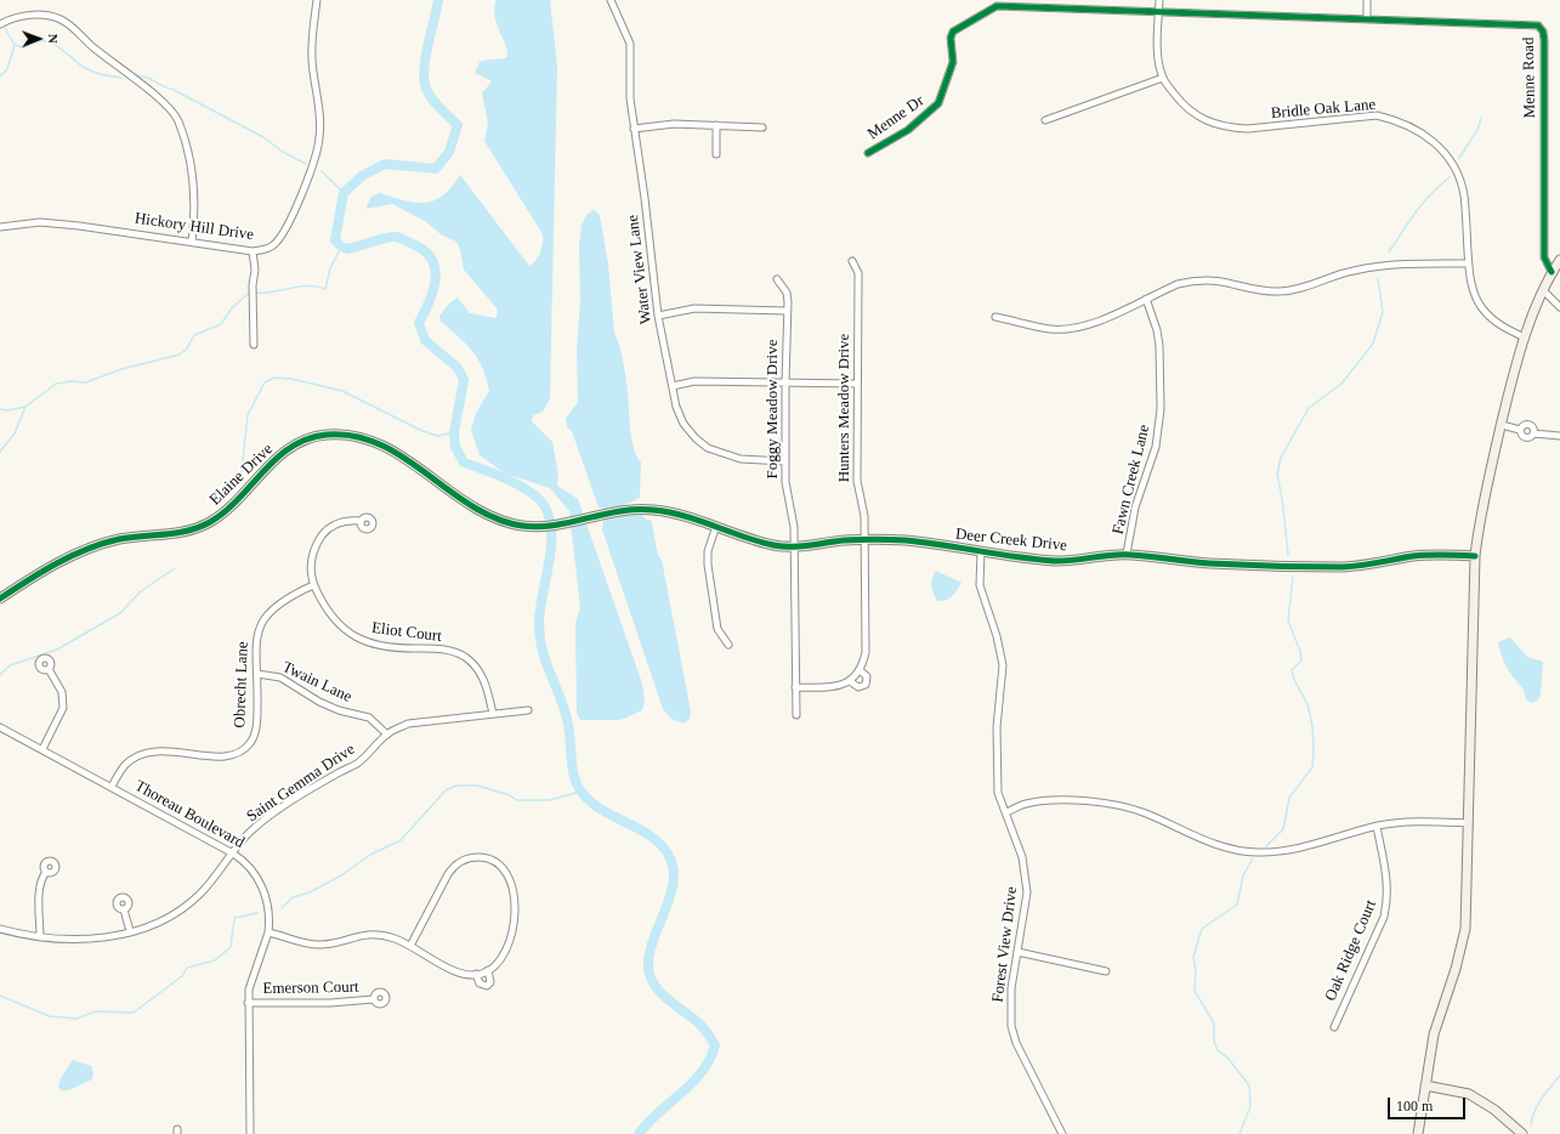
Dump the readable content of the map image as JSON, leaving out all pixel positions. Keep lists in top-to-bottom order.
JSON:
{
  "streets": {
    "street": [
      "Menne Road",
      "Bridle Oak Lane",
      "Menne Dr",
      "Hickory Hill Drive",
      "Water View Lane",
      "Hunters Meadow Drive",
      "Foggy Meadow Drive",
      "Elaine Drive",
      "Fawn Creek Lane",
      "Deer Creek Drive",
      "Eliot Court",
      "Twain Lane",
      "Obrecht Lane",
      "Saint Gemma Drive",
      "Thoreau Boulevard",
      "Forest View Drive",
      "Oak Ridge Court",
      "Emerson Court"
    ]
  },
  "crossings": [
    ["Menne Road", "Menne Dr"],
    ["Bridle Oak Lane", "Menne Dr"],
    ["Water View Lane", "Foggy Meadow Drive"],
    ["Hunters Meadow Drive", "Foggy Meadow Drive"],
    ["Hunters Meadow Drive", "Deer Creek Drive"],
    ["Foggy Meadow Drive", "Deer Creek Drive"],
    ["Elaine Drive", "Deer Creek Drive"],
    ["Fawn Creek Lane", "Deer Creek Drive"],
    ["Deer Creek Drive", "Forest View Drive"],
    ["Eliot Court", "Obrecht Lane"],
    ["Eliot Court", "Saint Gemma Drive"],
    ["Twain Lane", "Obrecht Lane"],
    ["Twain Lane", "Saint Gemma Drive"],
    ["Obrecht Lane", "Thoreau Boulevard"],
    ["Saint Gemma Drive", "Thoreau Boulevard"],
    ["Thoreau Boulevard", "Emerson Court"]
  ],
  "scale_bar": "100 m",
  "north": "right"
}
